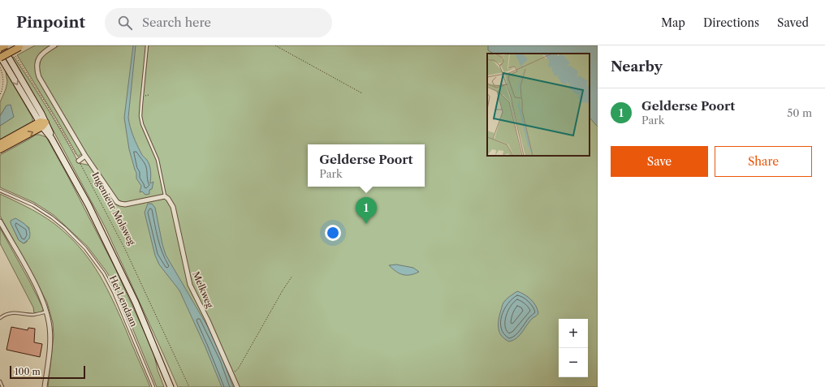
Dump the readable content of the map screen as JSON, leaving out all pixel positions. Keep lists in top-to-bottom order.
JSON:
{
  "streets": {
    "street": ["Melkweg"],
    "lane": ["Het Lendaan"],
    "path": ["Ingenieur Molsweg"]
  },
  "scale_bar": "100 m",
  "page": {
    "header": "Pinpoint",
    "search": "Search here",
    "nav": ["Map", "Directions", "Saved"],
    "heading": "Nearby",
    "list": [
      {
        "mark": "1",
        "name": "Gelderse Poort",
        "note": "Park",
        "value": "50 m"
      }
    ],
    "buttons": ["Save", "Share"],
    "popup": ["Gelderse Poort", "Park"],
    "pins": "1",
    "map_buttons": ["+", "−"],
    "scale": "100 m"
  }
}
